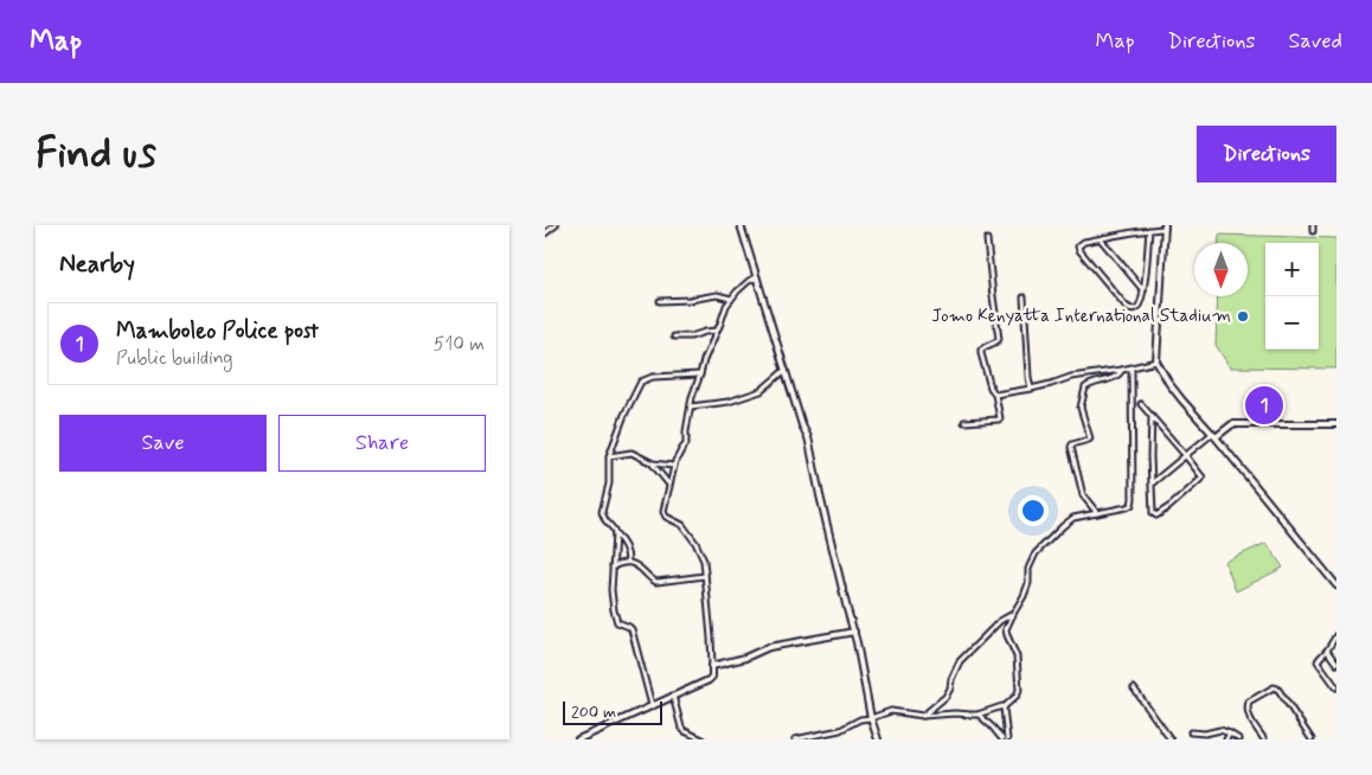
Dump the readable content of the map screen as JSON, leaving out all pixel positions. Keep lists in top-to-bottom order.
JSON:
{
  "places": ["Jomo Kenyatta International Stadium"],
  "scale_bar": "200 m",
  "north": "bottom",
  "page": {
    "header": "Map",
    "nav": ["Map", "Directions", "Saved"],
    "buttons": [
      "Directions",
      ["Save", "Share"]
    ],
    "title": "Find us",
    "heading": "Nearby",
    "map_buttons": ["+", "−"],
    "list": [
      {
        "mark": "1",
        "name": "Mamboleo Police post",
        "note": "Public building",
        "value": "510 m"
      }
    ],
    "pins": "1",
    "scale": "200 m"
  }
}
